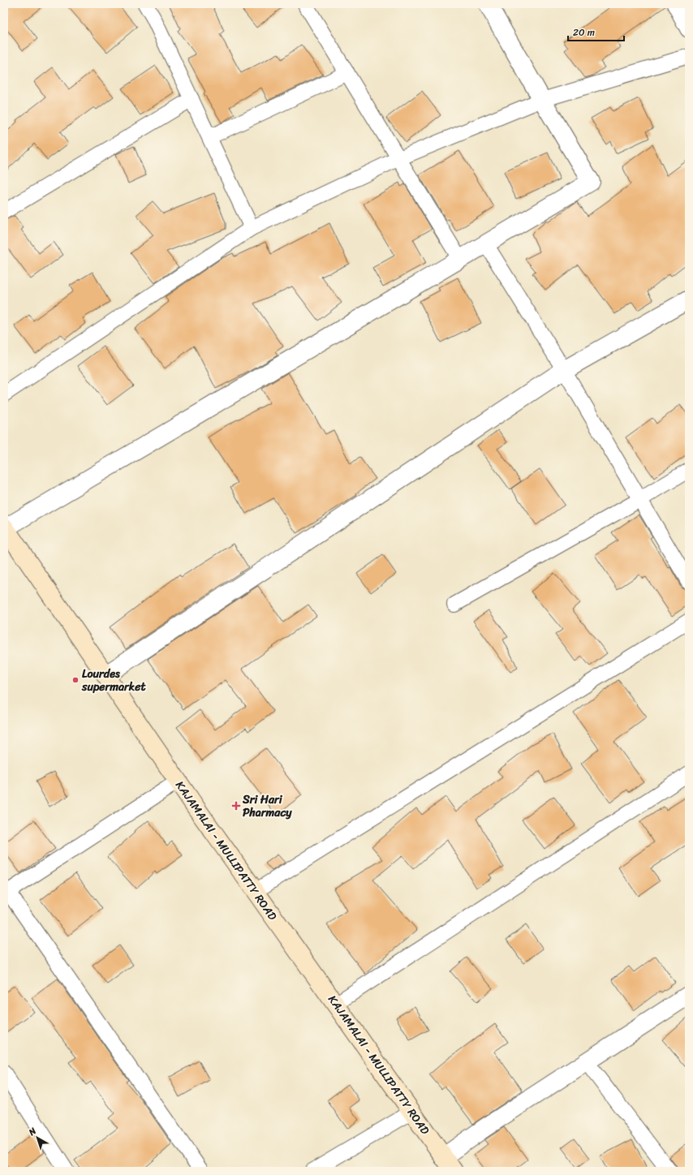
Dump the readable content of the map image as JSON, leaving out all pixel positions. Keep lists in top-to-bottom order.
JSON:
{
  "streets": {
    "main road": ["KAJAMALAI - MULLIPATTY ROAD"]
  },
  "places": {
    "other": ["Lourdes supermarket"],
    "health": ["Sri Hari Pharmacy"]
  },
  "scale_bar": "20 m",
  "north": "top left"
}
